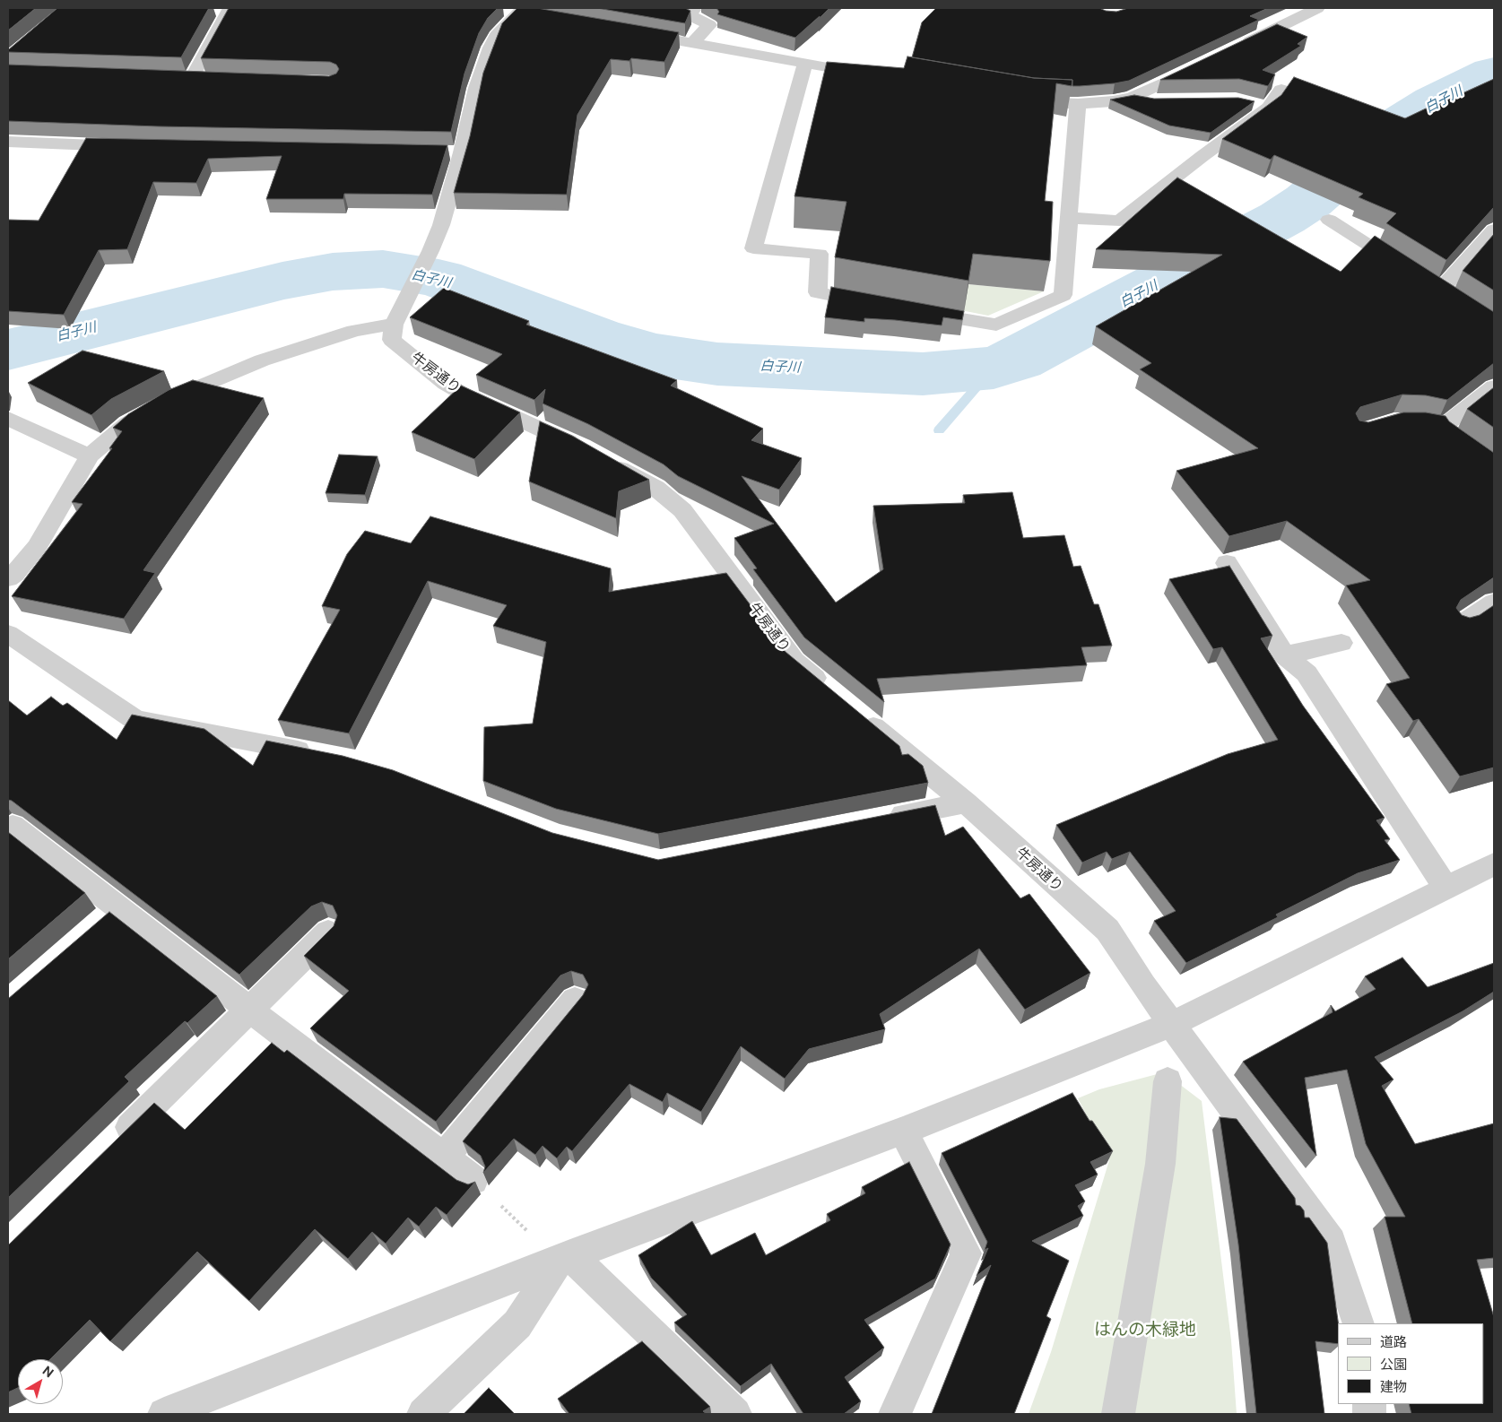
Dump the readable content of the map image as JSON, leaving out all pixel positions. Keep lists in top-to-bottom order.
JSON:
{
  "streets": {
    "street": ["牛房通り"]
  },
  "water": ["白子川"],
  "parks": ["はんの木緑地"],
  "legend": ["道路", "公園", "建物"],
  "north": "top right"
}
